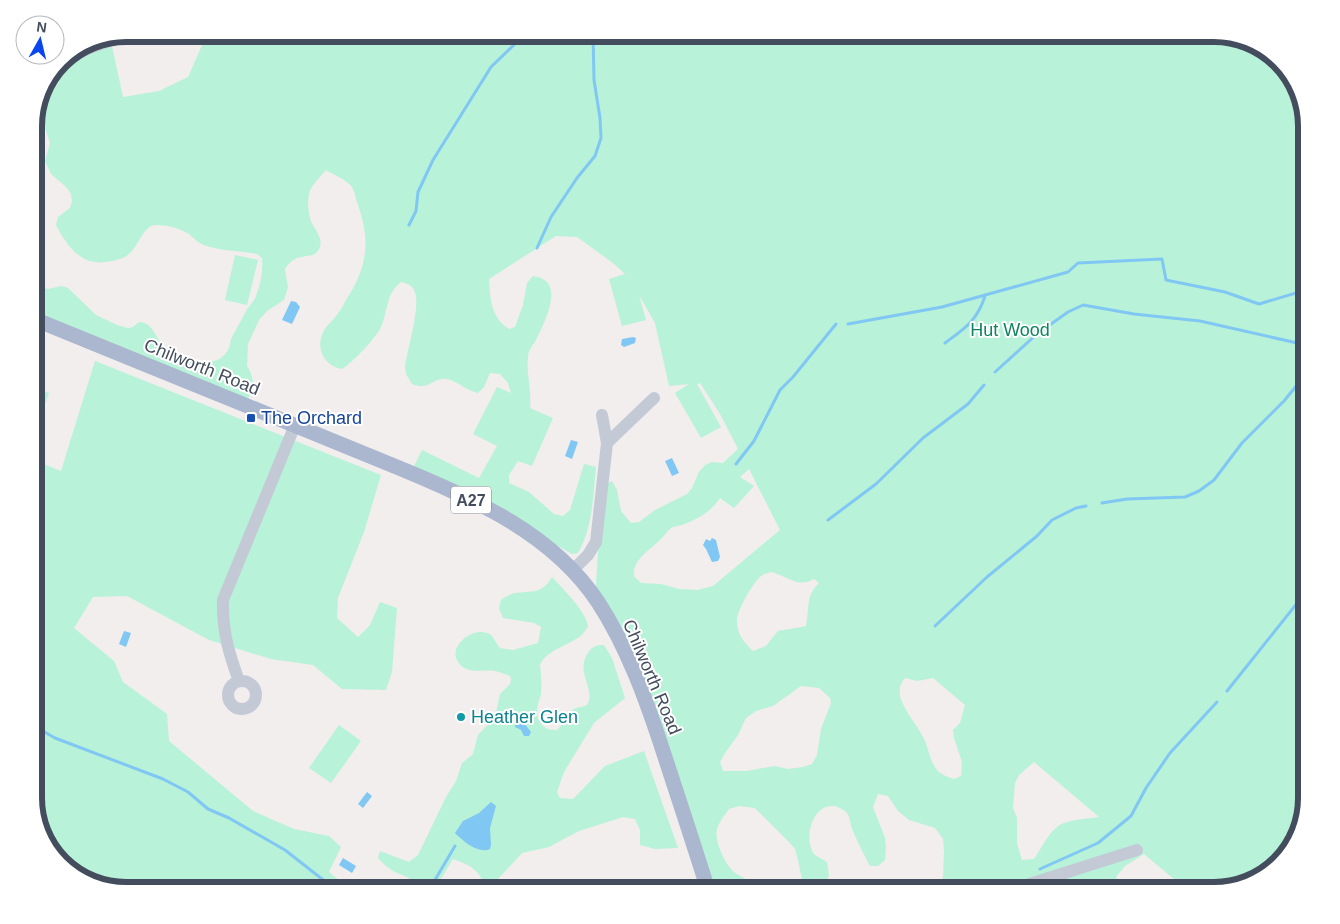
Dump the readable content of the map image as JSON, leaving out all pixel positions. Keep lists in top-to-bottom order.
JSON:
{
  "streets": {
    "main road": ["Chilworth Road", "A27"]
  },
  "parks": ["Hut Wood"],
  "places": {
    "transit": ["The Orchard"],
    "other": ["Heather Glen"]
  },
  "north": "top"
}
